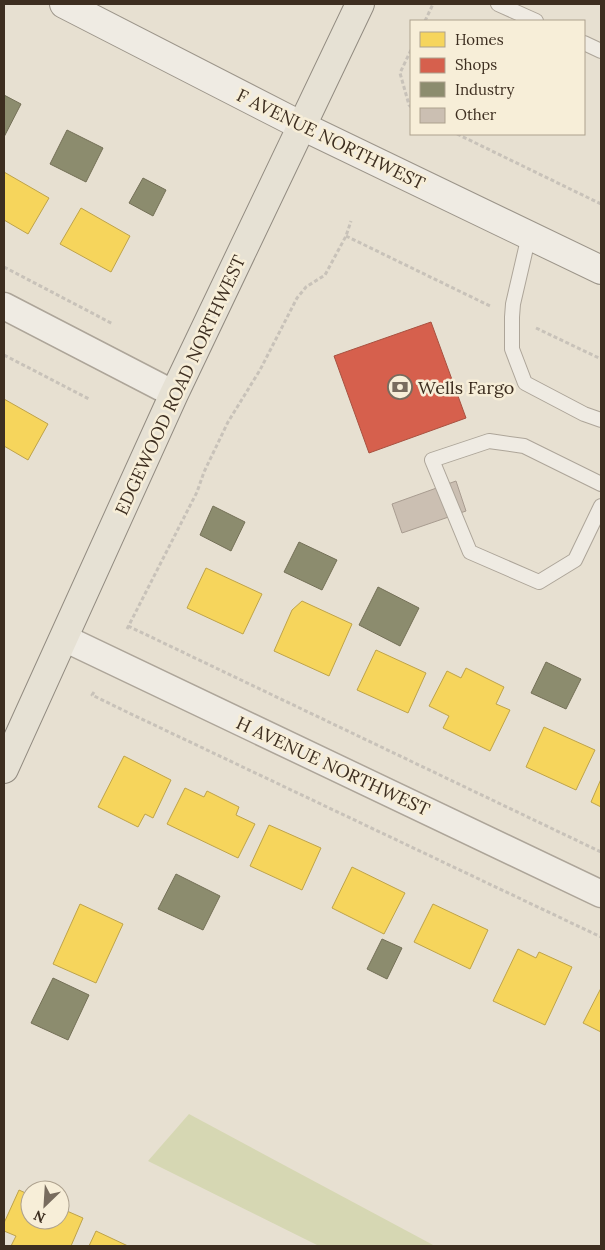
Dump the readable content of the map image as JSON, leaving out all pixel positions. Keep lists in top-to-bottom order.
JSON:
{
  "streets": {
    "main road": ["F AVENUE NORTHWEST", "EDGEWOOD ROAD NORTHWEST"],
    "street": ["H AVENUE NORTHWEST"]
  },
  "crossings": [
    ["F AVENUE NORTHWEST", "EDGEWOOD ROAD NORTHWEST"],
    ["EDGEWOOD ROAD NORTHWEST", "H AVENUE NORTHWEST"]
  ],
  "places": {
    "bank": ["Wells Fargo"]
  },
  "legend": [
    "Homes",
    "Shops",
    "Industry",
    "Other"
  ],
  "north": "bottom left"
}
